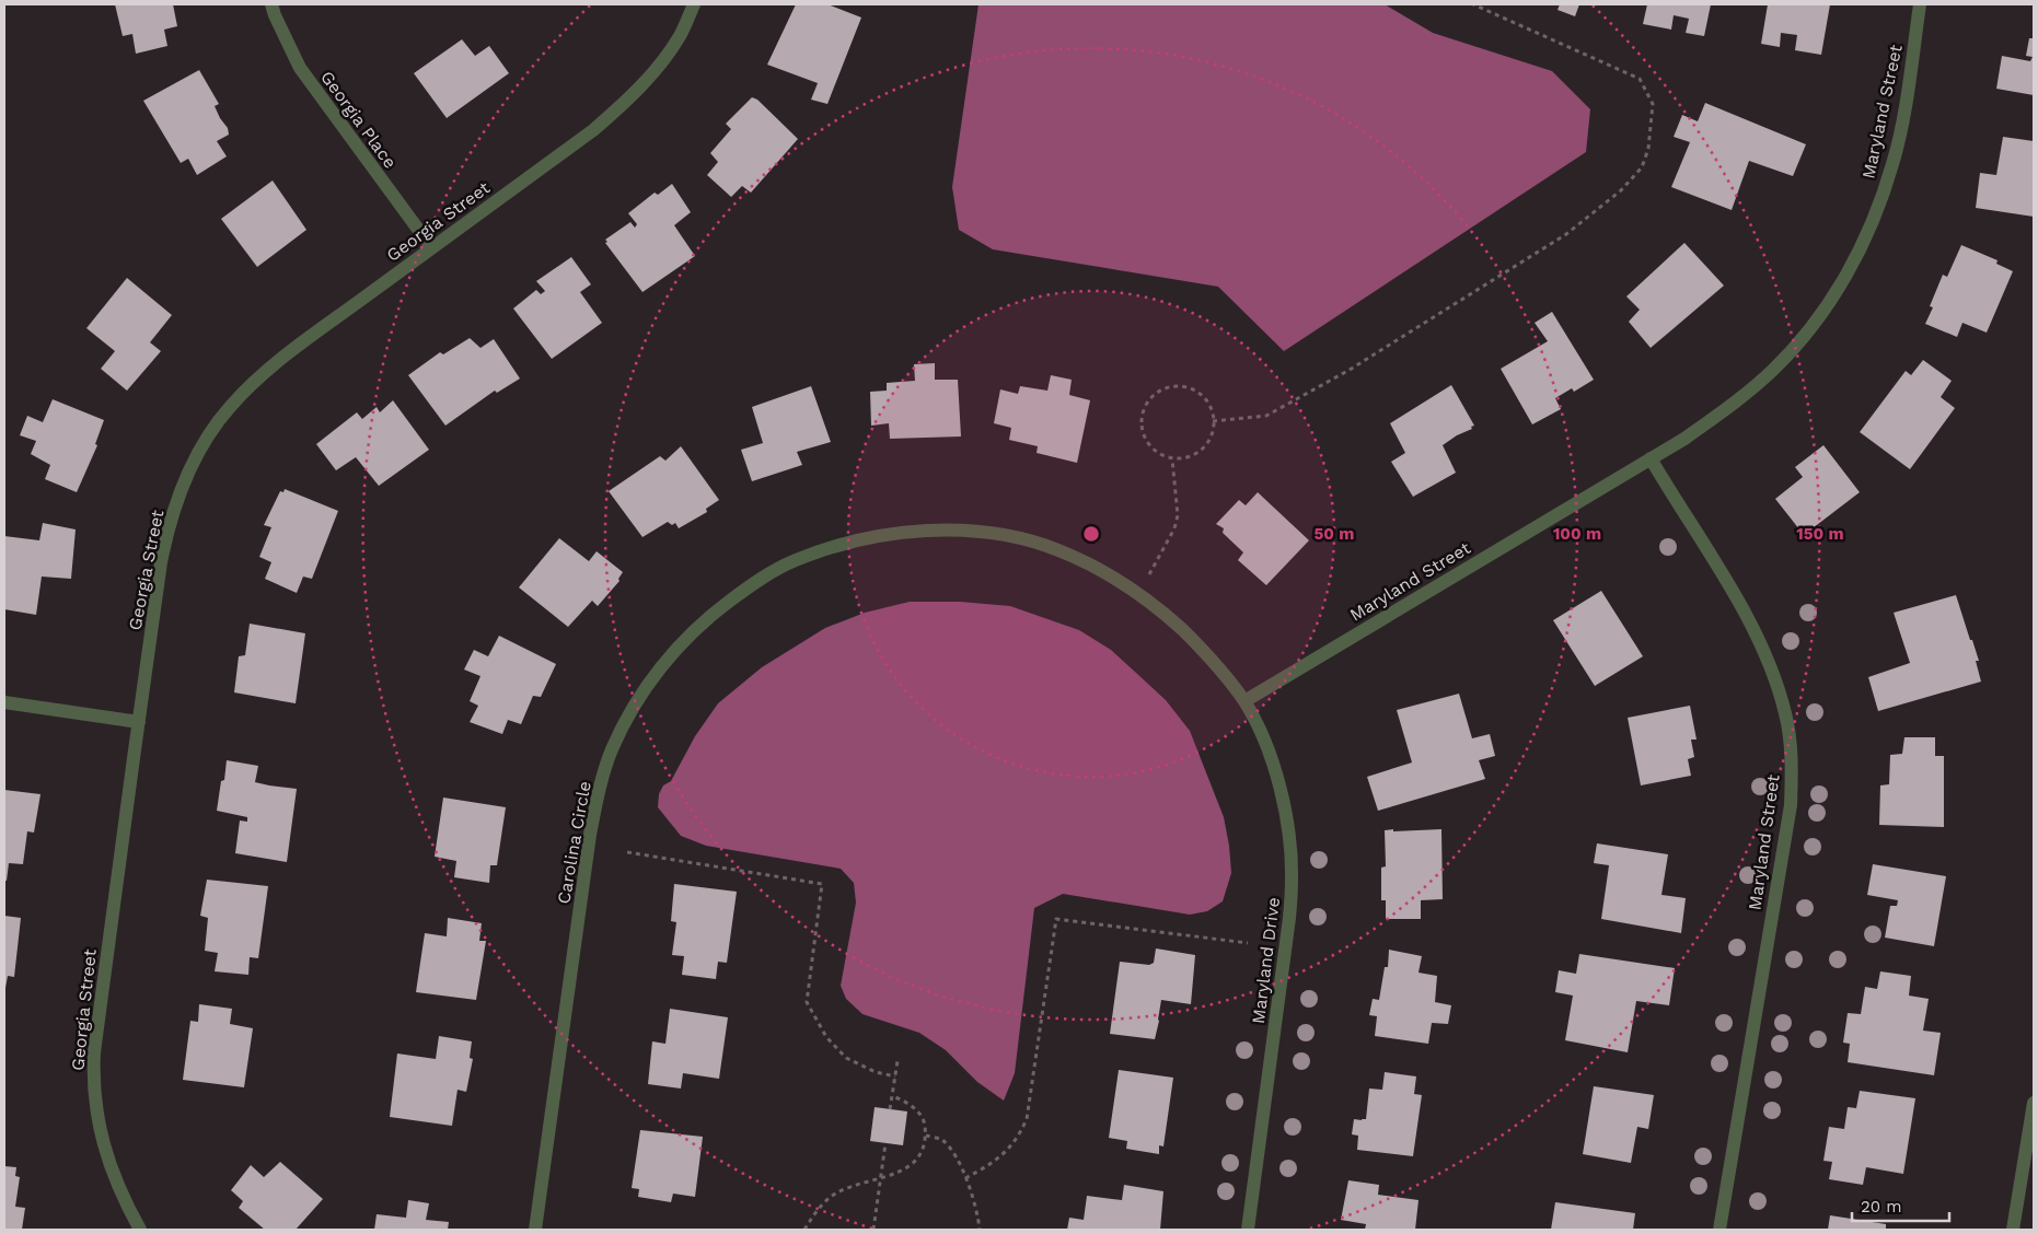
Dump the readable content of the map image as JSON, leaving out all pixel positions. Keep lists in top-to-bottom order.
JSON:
{
  "streets": {
    "street": [
      "Maryland Street",
      "Georgia Place",
      "Georgia Street",
      "Carolina Circle",
      "Maryland Drive"
    ]
  },
  "crossings": [
    ["Maryland Street", "Carolina Circle"],
    ["Maryland Street", "Maryland Drive"],
    ["Georgia Place", "Georgia Street"],
    ["Carolina Circle", "Maryland Drive"]
  ],
  "scale_bar": "20 m",
  "rings": ["50 m", "100 m", "150 m"]
}
